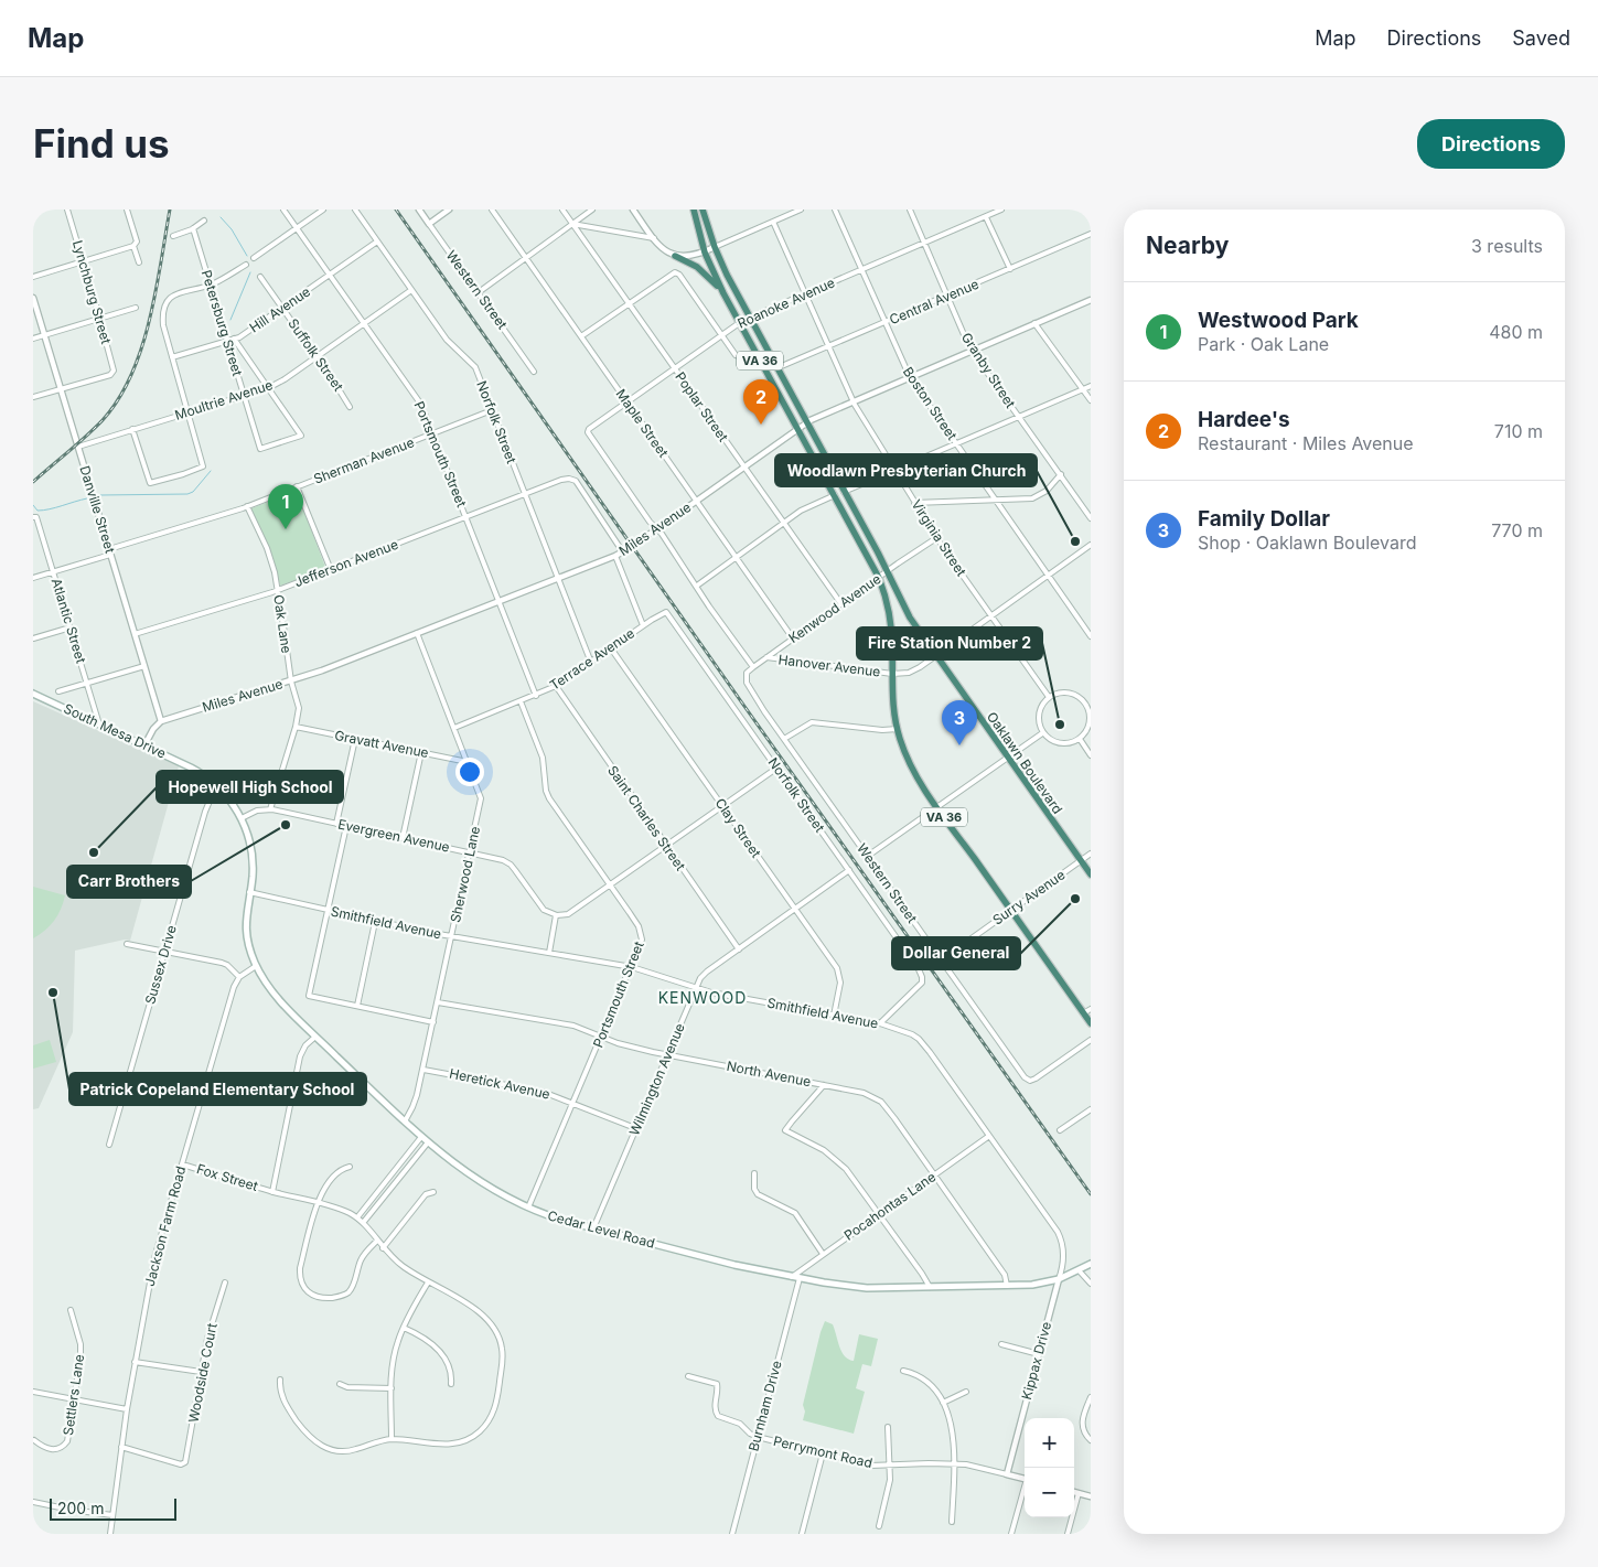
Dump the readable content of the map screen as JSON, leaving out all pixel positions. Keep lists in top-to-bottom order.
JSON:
{
  "streets": {
    "highway": ["VA 36", "Oaklawn Boulevard"],
    "main road": ["South Mesa Drive", "Cedar Level Road"],
    "street": [
      "Western Street",
      "Lynchburg Street",
      "Central Avenue",
      "Roanoke Avenue",
      "Hill Avenue",
      "Petersburg Street",
      "Suffolk Street",
      "Granby Street",
      "Moultrie Avenue",
      "Boston Street",
      "Poplar Street",
      "Norfolk Street",
      "Maple Street",
      "Portsmouth Street",
      "Sherman Avenue",
      "Danville Street",
      "Miles Avenue",
      "Virginia Street",
      "Jefferson Avenue",
      "Kenwood Avenue",
      "Atlantic Street",
      "Oak Lane",
      "Terrace Avenue",
      "Hanover Avenue",
      "Gravatt Avenue",
      "Saint Charles Street",
      "Clay Street",
      "Evergreen Avenue",
      "Sherwood Lane",
      "Surry Avenue",
      "Smithfield Avenue",
      "Sussex Drive",
      "North Avenue",
      "Wilmington Avenue",
      "Heretick Avenue",
      "Fox Street",
      "Pocahontas Lane",
      "Jackson Farm Road",
      "Kippax Drive",
      "Woodside Court",
      "Settlers Lane",
      "Burnham Drive",
      "Perrymont Road"
    ]
  },
  "crossings": [
    ["Western Street", "Kenwood Avenue"],
    ["Western Street", "Surry Avenue"],
    ["Lynchburg Street", "Danville Street"],
    ["Central Avenue", "VA 36"],
    ["Central Avenue", "Granby Street"],
    ["Central Avenue", "Boston Street"],
    ["Central Avenue", "Virginia Street"],
    ["Roanoke Avenue", "VA 36"],
    ["Roanoke Avenue", "Granby Street"],
    ["Roanoke Avenue", "Boston Street"],
    ["Roanoke Avenue", "Poplar Street"],
    ["Roanoke Avenue", "Maple Street"],
    ["Roanoke Avenue", "Miles Avenue"],
    ["Roanoke Avenue", "Virginia Street"],
    ["Hill Avenue", "Petersburg Street"],
    ["Hill Avenue", "Suffolk Street"],
    ["Hill Avenue", "Norfolk Street"],
    ["Hill Avenue", "Portsmouth Street"],
    ["Petersburg Street", "Moultrie Avenue"],
    ["Suffolk Street", "Moultrie Avenue"],
    ["VA 36", "Miles Avenue"],
    ["VA 36", "Kenwood Avenue"],
    ["VA 36", "Hanover Avenue"],
    ["VA 36", "Oaklawn Boulevard"],
    ["VA 36", "Surry Avenue"],
    ["Granby Street", "Miles Avenue"],
    ["Moultrie Avenue", "Norfolk Street"],
    ["Moultrie Avenue", "Portsmouth Street"],
    ["Moultrie Avenue", "Danville Street"],
    ["Boston Street", "Miles Avenue"],
    ["Poplar Street", "Miles Avenue"],
    ["Poplar Street", "Kenwood Avenue"],
    ["Norfolk Street", "Sherman Avenue"],
    ["Norfolk Street", "Miles Avenue"],
    ["Norfolk Street", "Jefferson Avenue"],
    ["Norfolk Street", "Terrace Avenue"],
    ["Norfolk Street", "Smithfield Avenue"],
    ["Norfolk Street", "Wilmington Avenue"],
    ["Maple Street", "Miles Avenue"],
    ["Maple Street", "Kenwood Avenue"],
    ["Portsmouth Street", "Sherman Avenue"],
    ["Portsmouth Street", "Miles Avenue"],
    ["Portsmouth Street", "Jefferson Avenue"],
    ["Portsmouth Street", "Terrace Avenue"],
    ["Portsmouth Street", "Smithfield Avenue"],
    ["Portsmouth Street", "North Avenue"],
    ["Portsmouth Street", "Heretick Avenue"],
    ["Portsmouth Street", "Cedar Level Road"],
    ["Sherman Avenue", "Danville Street"],
    ["Sherman Avenue", "Atlantic Street"],
    ["Sherman Avenue", "Oak Lane"],
    ["Danville Street", "Miles Avenue"],
    ["Danville Street", "Jefferson Avenue"],
    ["Miles Avenue", "Virginia Street"],
    ["Miles Avenue", "Jefferson Avenue"],
    ["Miles Avenue", "Oak Lane"],
    ["Miles Avenue", "Sherwood Lane"],
    ["Virginia Street", "Kenwood Avenue"],
    ["Jefferson Avenue", "Oak Lane"],
    ["Kenwood Avenue", "Hanover Avenue"],
    ["Kenwood Avenue", "Oaklawn Boulevard"],
    ["Atlantic Street", "South Mesa Drive"],
    ["Oak Lane", "Gravatt Avenue"],
    ["Oak Lane", "Evergreen Avenue"],
    ["Terrace Avenue", "Saint Charles Street"],
    ["Terrace Avenue", "Clay Street"],
    ["Terrace Avenue", "Sherwood Lane"],
    ["South Mesa Drive", "Evergreen Avenue"],
    ["South Mesa Drive", "Sussex Drive"],
    ["Gravatt Avenue", "Sherwood Lane"],
    ["Oaklawn Boulevard", "Surry Avenue"],
    ["Saint Charles Street", "Wilmington Avenue"],
    ["Clay Street", "Smithfield Avenue"],
    ["Clay Street", "Wilmington Avenue"],
    ["Evergreen Avenue", "Sherwood Lane"],
    ["Sherwood Lane", "Smithfield Avenue"],
    ["Sherwood Lane", "North Avenue"],
    ["Sherwood Lane", "Heretick Avenue"],
    ["Sherwood Lane", "Cedar Level Road"],
    ["Smithfield Avenue", "Wilmington Avenue"],
    ["Smithfield Avenue", "Pocahontas Lane"],
    ["Smithfield Avenue", "Cedar Level Road"],
    ["Smithfield Avenue", "Kippax Drive"],
    ["North Avenue", "Wilmington Avenue"],
    ["North Avenue", "Pocahontas Lane"],
    ["North Avenue", "Cedar Level Road"],
    ["Wilmington Avenue", "Heretick Avenue"],
    ["Wilmington Avenue", "Cedar Level Road"],
    ["Fox Street", "Jackson Farm Road"],
    ["Pocahontas Lane", "Cedar Level Road"],
    ["Jackson Farm Road", "Woodside Court"],
    ["Cedar Level Road", "Kippax Drive"],
    ["Cedar Level Road", "Burnham Drive"],
    ["Kippax Drive", "Perrymont Road"],
    ["Burnham Drive", "Perrymont Road"]
  ],
  "districts": ["KENWOOD"],
  "places": [
    "Woodlawn Presbyterian Church",
    "Fire Station Number 2",
    "Carr Brothers",
    "Hopewell High School",
    "Dollar General",
    "Patrick Copeland Elementary School"
  ],
  "scale_bar": "200 m",
  "page": {
    "header": "Map",
    "nav": ["Map", "Directions", "Saved"],
    "buttons": "Directions",
    "title": "Find us",
    "heading": ["Nearby", "3 results"],
    "list": [
      {
        "mark": "1",
        "name": "Westwood Park",
        "note": "Park · Oak Lane",
        "value": "480 m"
      },
      {
        "mark": "2",
        "name": "Hardee's",
        "note": "Restaurant · Miles Avenue",
        "value": "710 m"
      },
      {
        "mark": "3",
        "name": "Family Dollar",
        "note": "Shop · Oaklawn Boulevard",
        "value": "770 m"
      }
    ],
    "pins": ["2", "1", "3"],
    "map_buttons": ["+", "−"],
    "scale": "200 m"
  }
}
